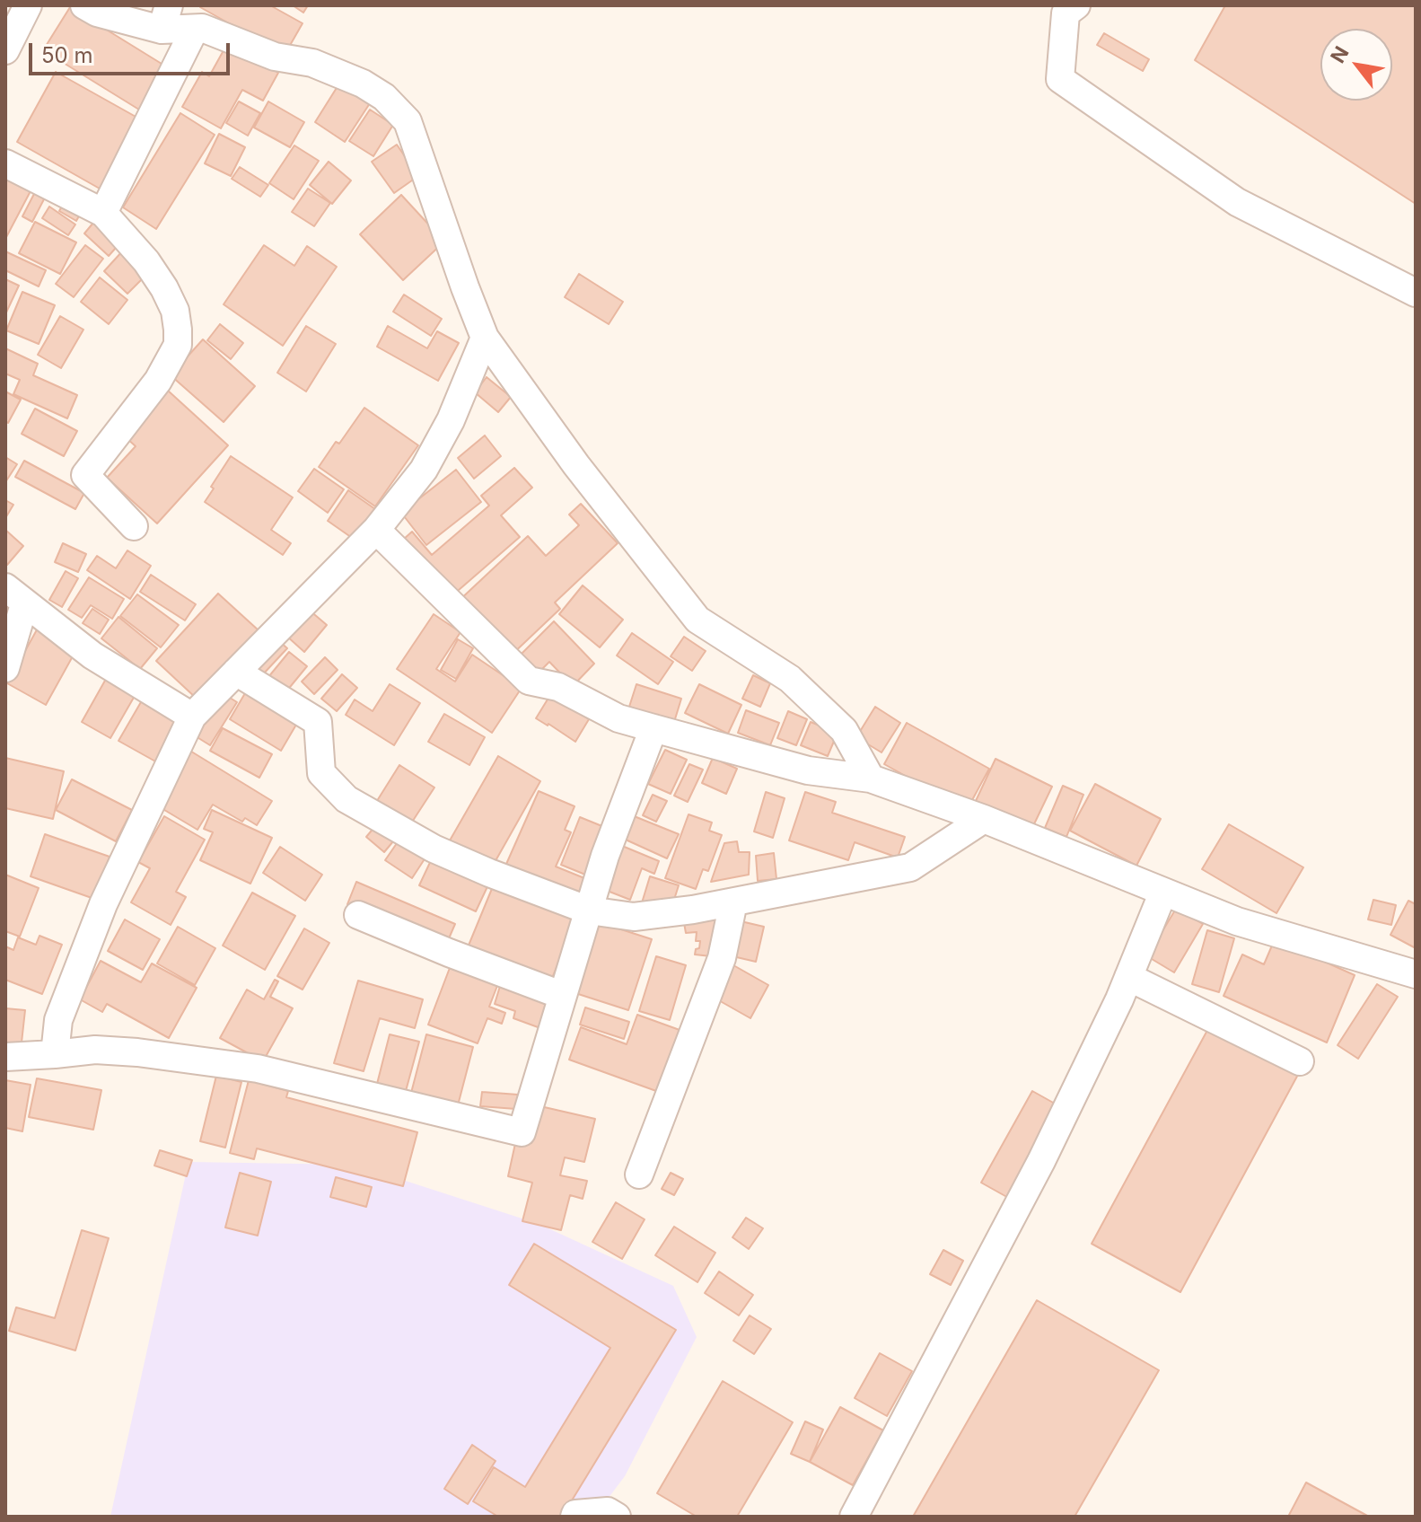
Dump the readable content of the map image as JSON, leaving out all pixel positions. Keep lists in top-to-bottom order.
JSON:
{
  "scale_bar": "50 m",
  "north": "top left"
}
